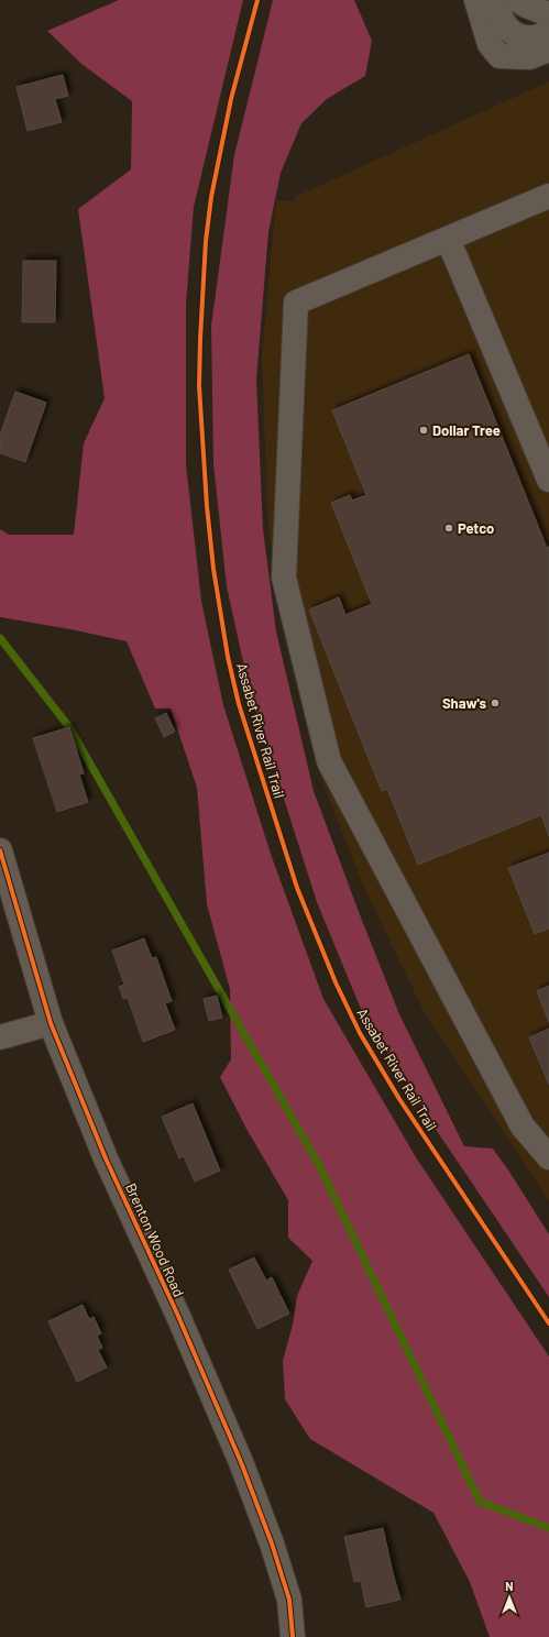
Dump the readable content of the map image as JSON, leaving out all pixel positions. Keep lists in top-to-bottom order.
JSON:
{
  "streets": {
    "street": ["Brenton Wood Road"],
    "cycle path": ["Assabet River Rail Trail"]
  },
  "places": ["Dollar Tree", "Petco", "Shaw's"],
  "north": "top"
}
